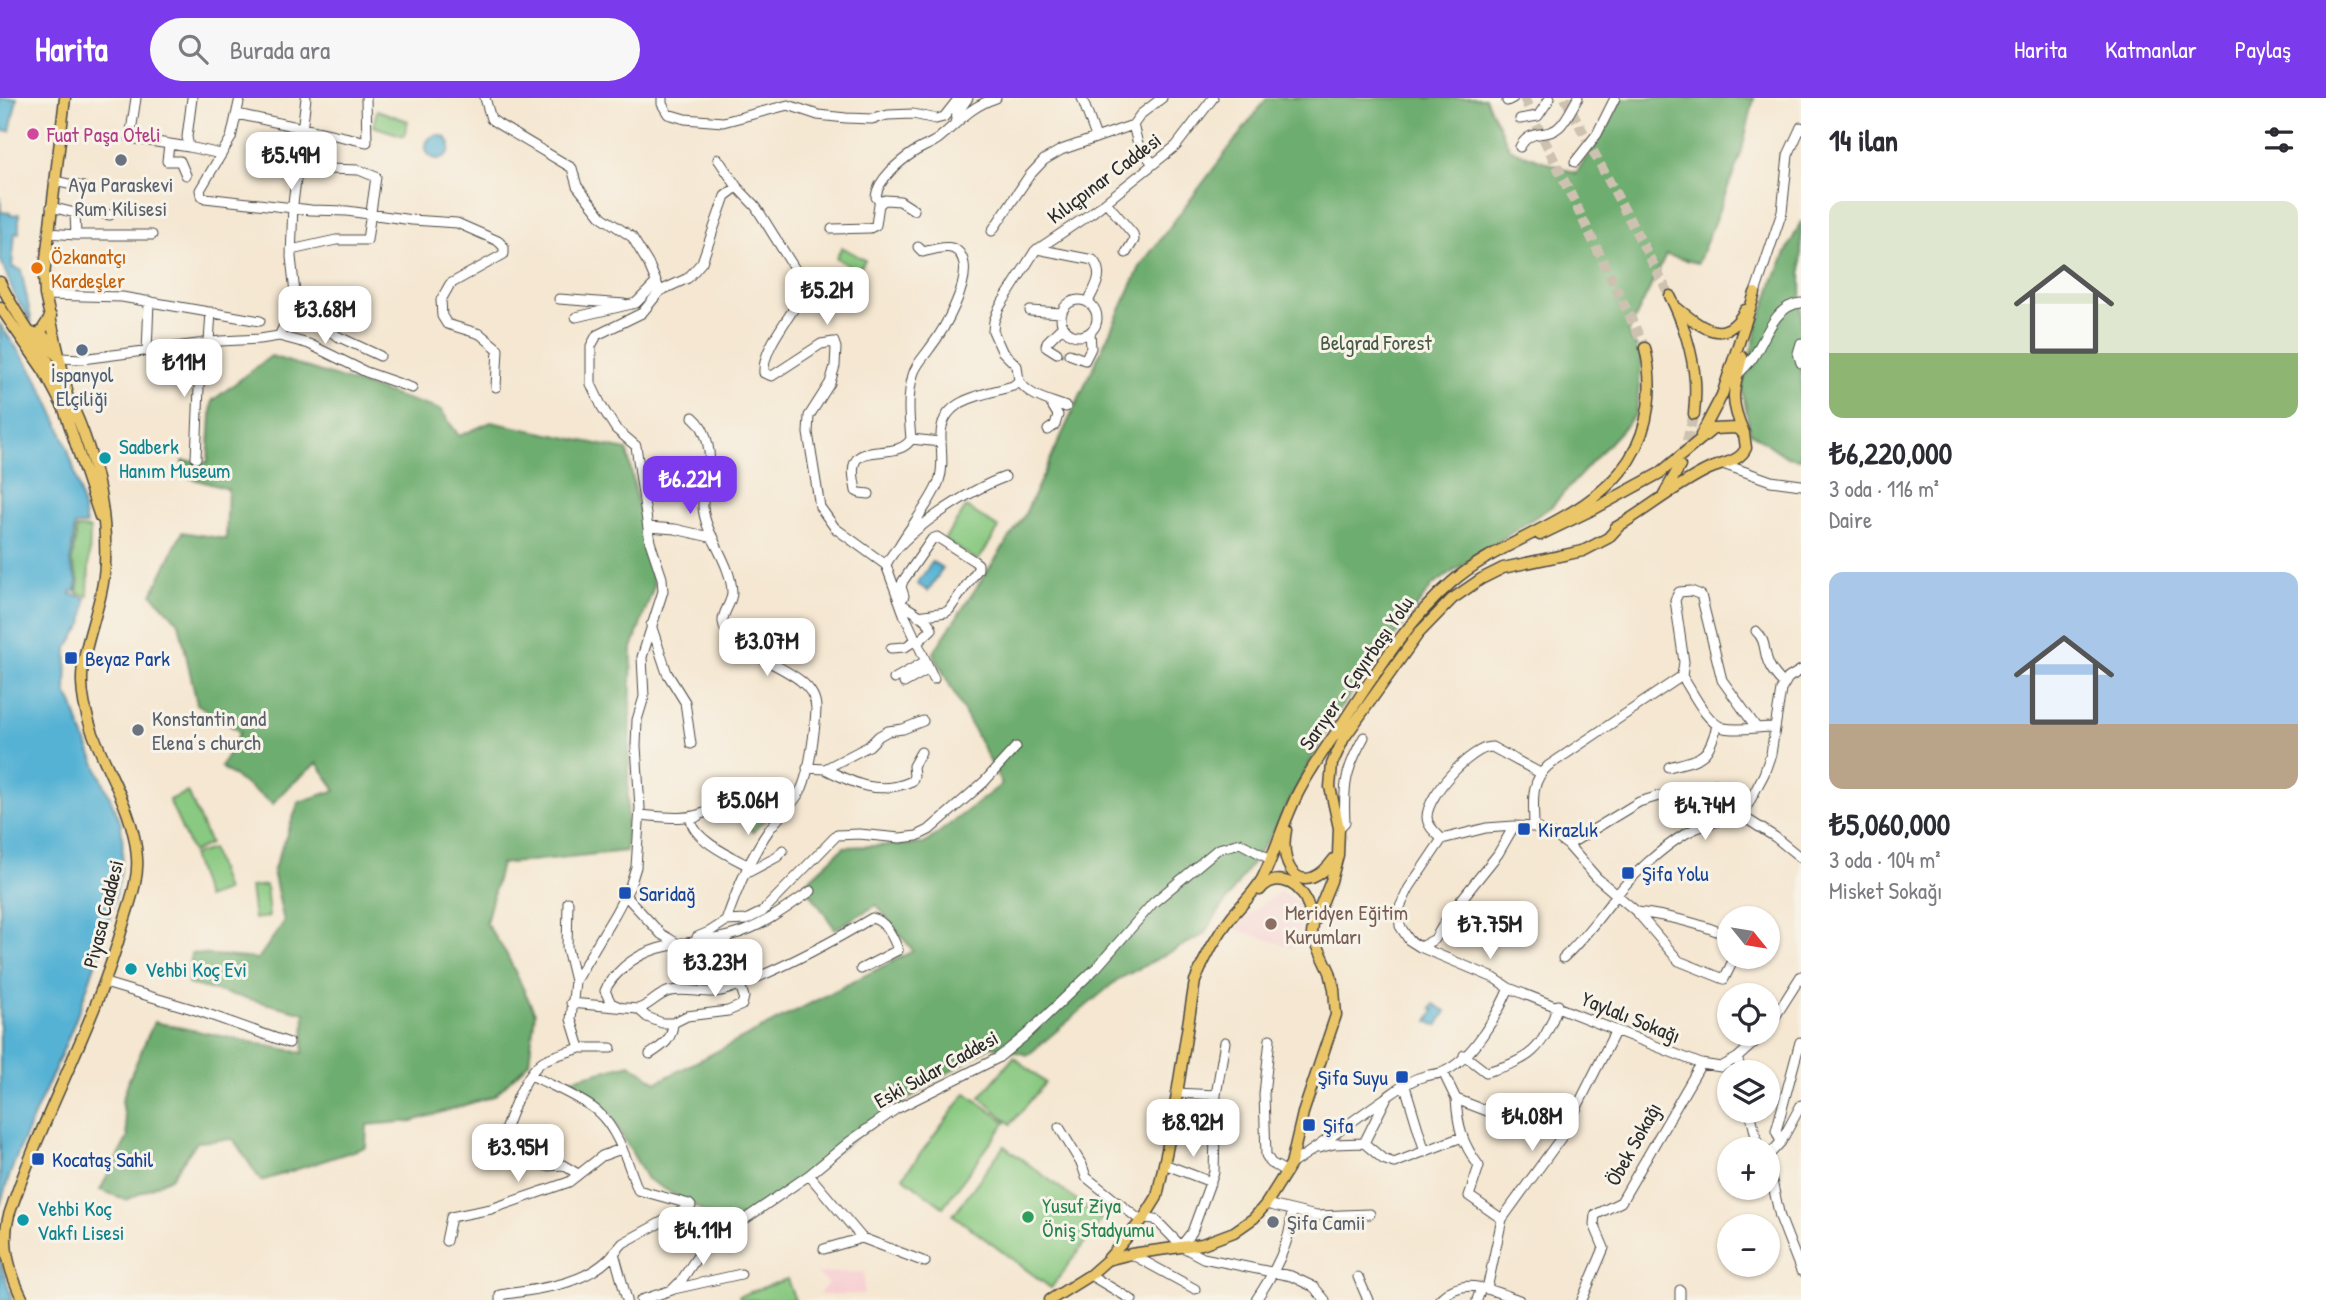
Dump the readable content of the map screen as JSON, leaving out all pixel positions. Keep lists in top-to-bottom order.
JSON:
{
  "streets": {
    "main road": ["Sarıyer - Çayırbaşı Yolu", "Piyasa Caddesi"],
    "street": [
      "Kılıçpınar Caddesi",
      "Yaylalı Sokağı",
      "Eski Sular Caddesi",
      "Öbek Sokağı"
    ]
  },
  "crossings": [
    ["Sarıyer - Çayırbaşı Yolu", "Eski Sular Caddesi"],
    ["Yaylalı Sokağı", "Öbek Sokağı"]
  ],
  "parks": ["Belgrad Forest"],
  "places": {
    "other": [
      "Fuat Paşa Oteli",
      "Aya Paraskevi Rum Kilisesi",
      "Özkanatçı Kardeşler",
      "İspanyol Elçiliği",
      "Sadberk Hanım Museum",
      "Konstantin and Elena’s church",
      "Meridyen Eğitim Kurumları",
      "Vehbi Koç Evi",
      "Yusuf Ziya Öniş Stadyumu",
      "Vehbi Koç Vakfı Lisesi",
      "Şifa Camii"
    ],
    "transit": [
      "Beyaz Park",
      "Kirazlık",
      "Şifa Yolu",
      "Saridağ",
      "Şifa Suyu",
      "Şifa",
      "Kocataş Sahil"
    ]
  },
  "north": "bottom right",
  "page": {
    "header": "Harita",
    "search": "Burada ara",
    "nav": ["Harita", "Katmanlar", "Paylaş"],
    "heading": "14 ilan",
    "price": [
      "₺5.49M",
      "₺5.2M",
      "₺3.68M",
      "₺11M",
      "₺6.22M",
      "₺3.07M",
      "₺5.06M",
      "₺4.74M",
      "₺7.75M",
      "₺3.23M",
      "₺4.08M",
      "₺8.92M",
      "₺3.95M",
      "₺4.11M"
    ],
    "list": [
      {
        "name": "₺6,220,000",
        "note": "3 oda · 116 m² · Daire"
      },
      {
        "name": "₺5,060,000",
        "note": "3 oda · 104 m² · Misket Sokağı"
      }
    ],
    "map_buttons": ["+", "−"]
  }
}
